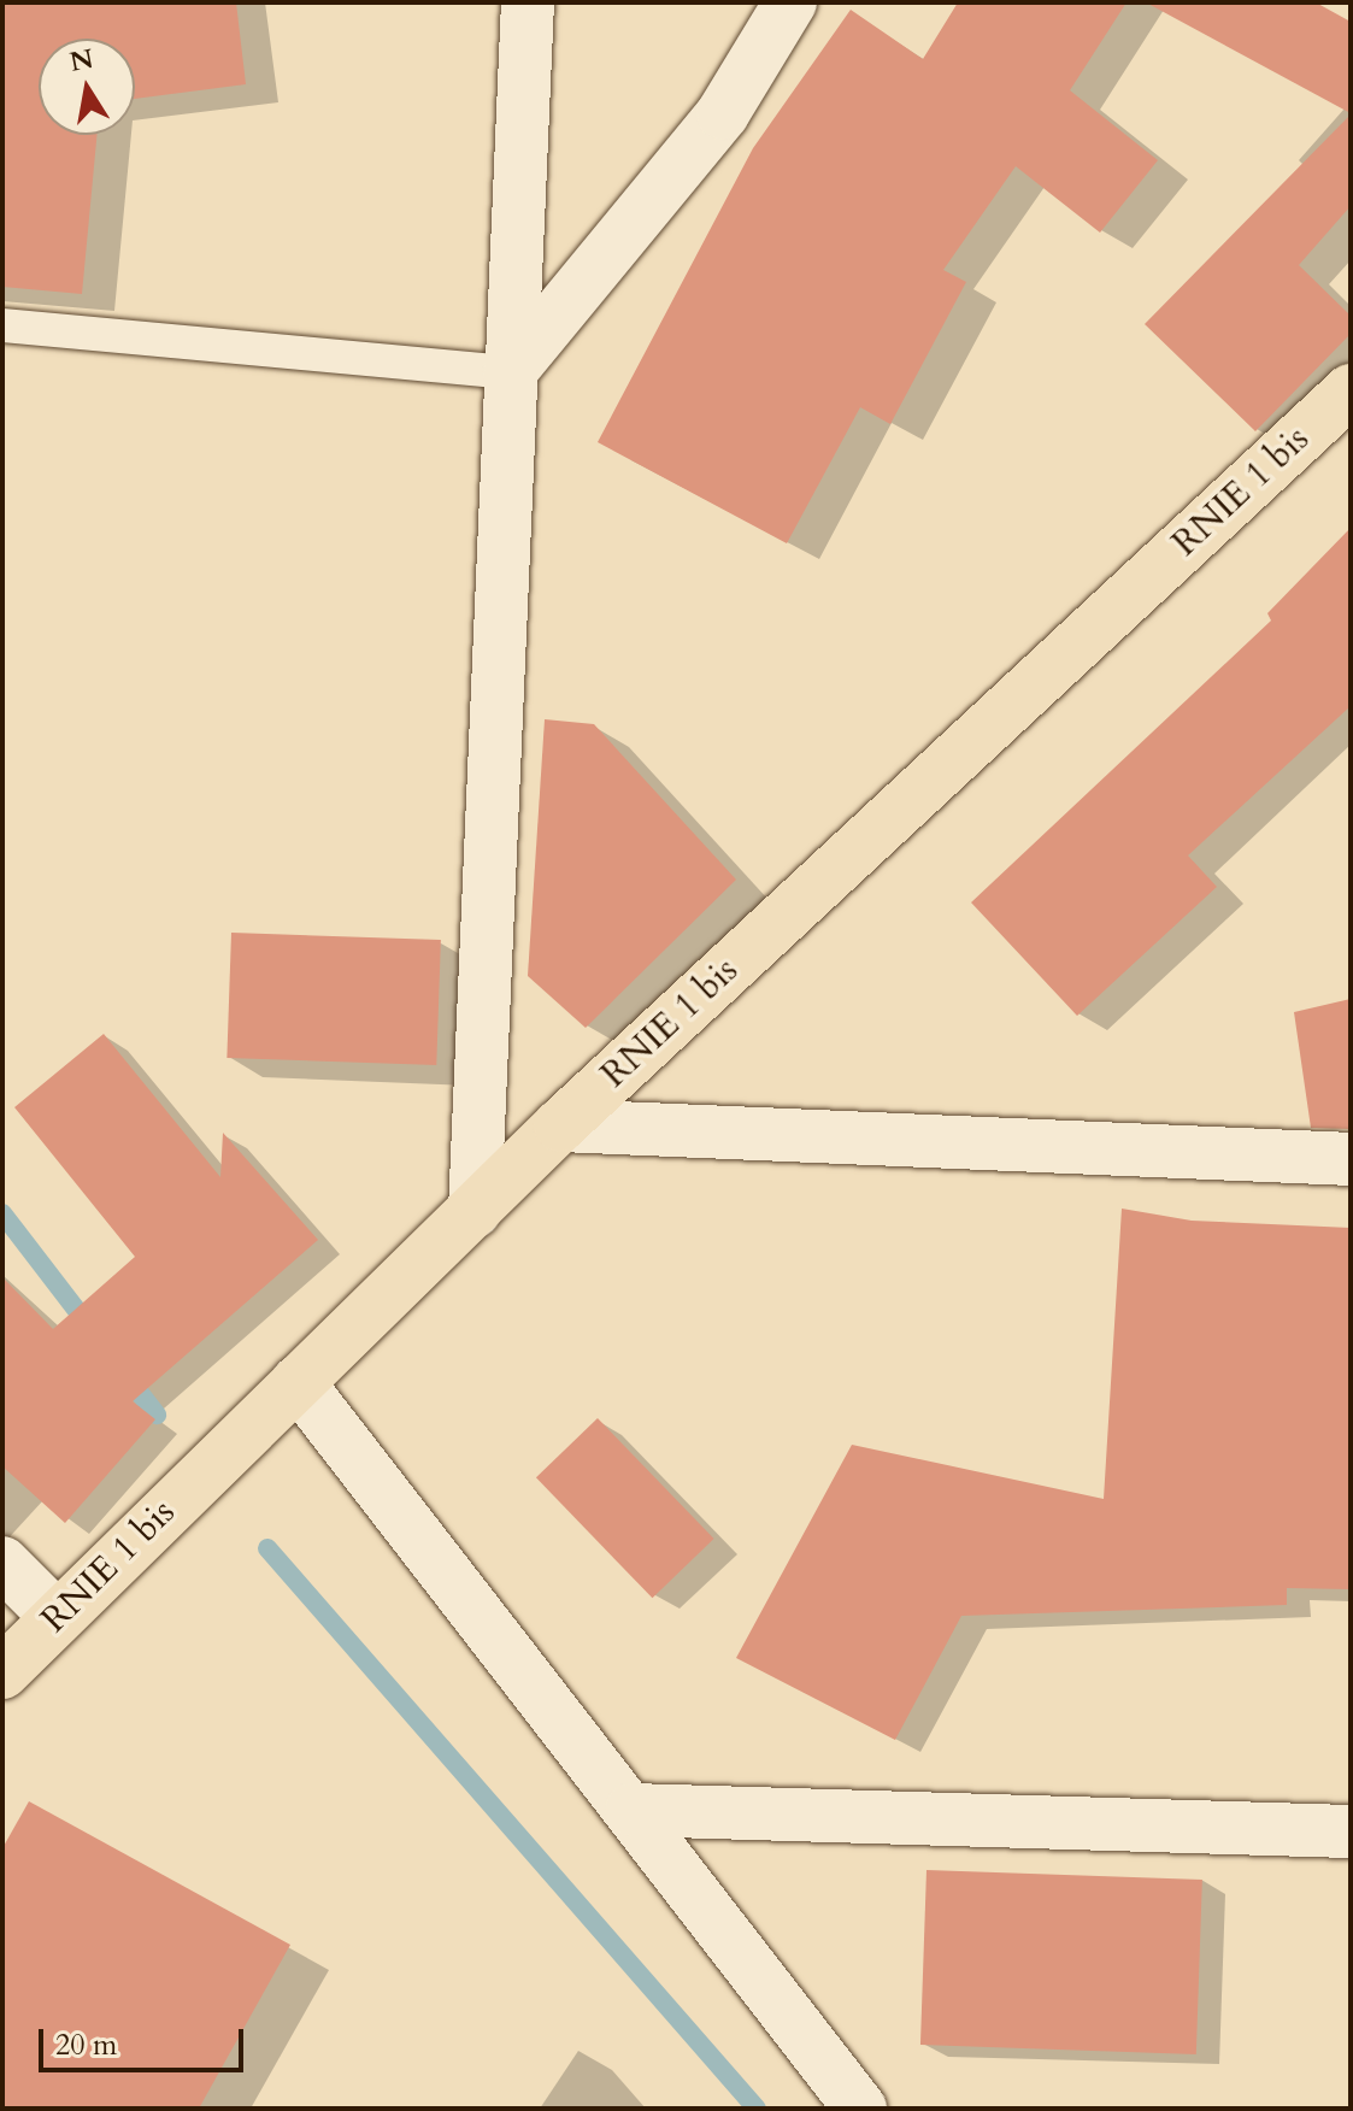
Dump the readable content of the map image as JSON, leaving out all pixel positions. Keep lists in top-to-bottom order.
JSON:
{
  "streets": {
    "main road": ["RNIE 1 bis"]
  },
  "scale_bar": "20 m",
  "north": "top"
}
